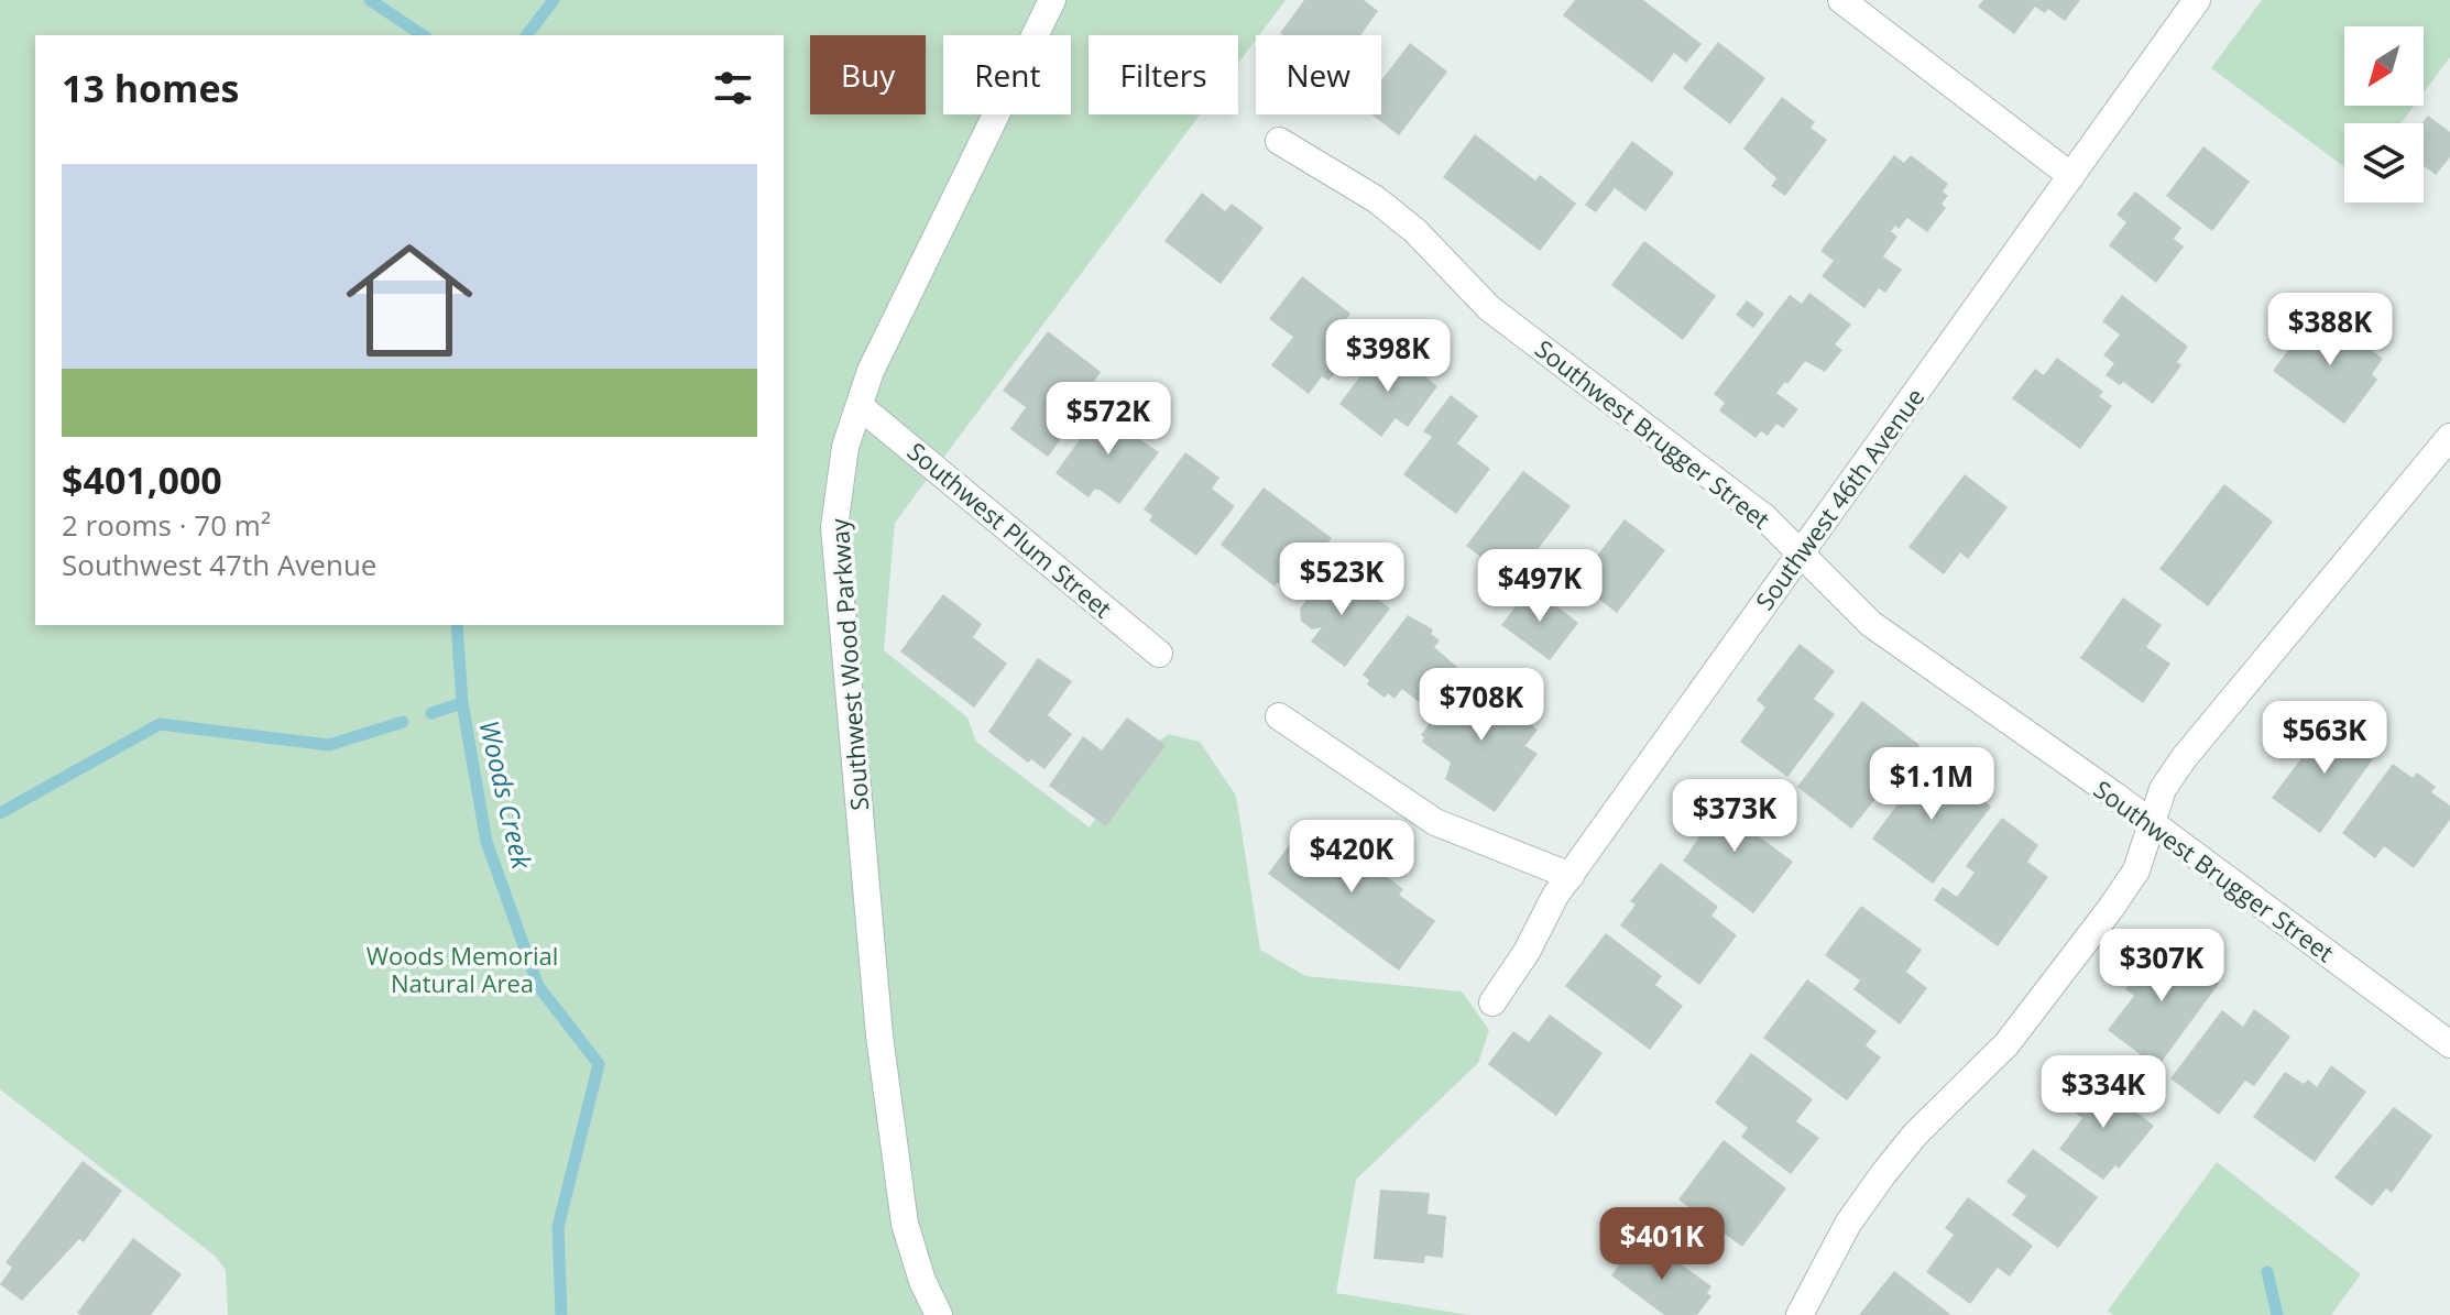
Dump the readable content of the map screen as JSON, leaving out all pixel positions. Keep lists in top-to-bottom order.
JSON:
{
  "streets": {
    "street": [
      "Southwest Brugger Street",
      "Southwest 46th Avenue",
      "Southwest Plum Street",
      "Southwest Wood Parkway"
    ]
  },
  "crossings": [
    ["Southwest Brugger Street", "Southwest 46th Avenue"],
    ["Southwest Plum Street", "Southwest Wood Parkway"]
  ],
  "water": ["Woods Creek"],
  "parks": ["Woods Memorial Natural Area"],
  "north": "bottom left",
  "page": {
    "chip": [
      "Buy",
      "Rent",
      "Filters",
      "New"
    ],
    "heading": "13 homes",
    "list": [
      {
        "name": "$401,000",
        "note": "2 rooms · 70 m² · Southwest 47th Avenue"
      }
    ],
    "price": [
      "$388K",
      "$398K",
      "$572K",
      "$523K",
      "$497K",
      "$708K",
      "$563K",
      "$1.1M",
      "$373K",
      "$420K",
      "$307K",
      "$334K",
      "$401K"
    ]
  }
}
